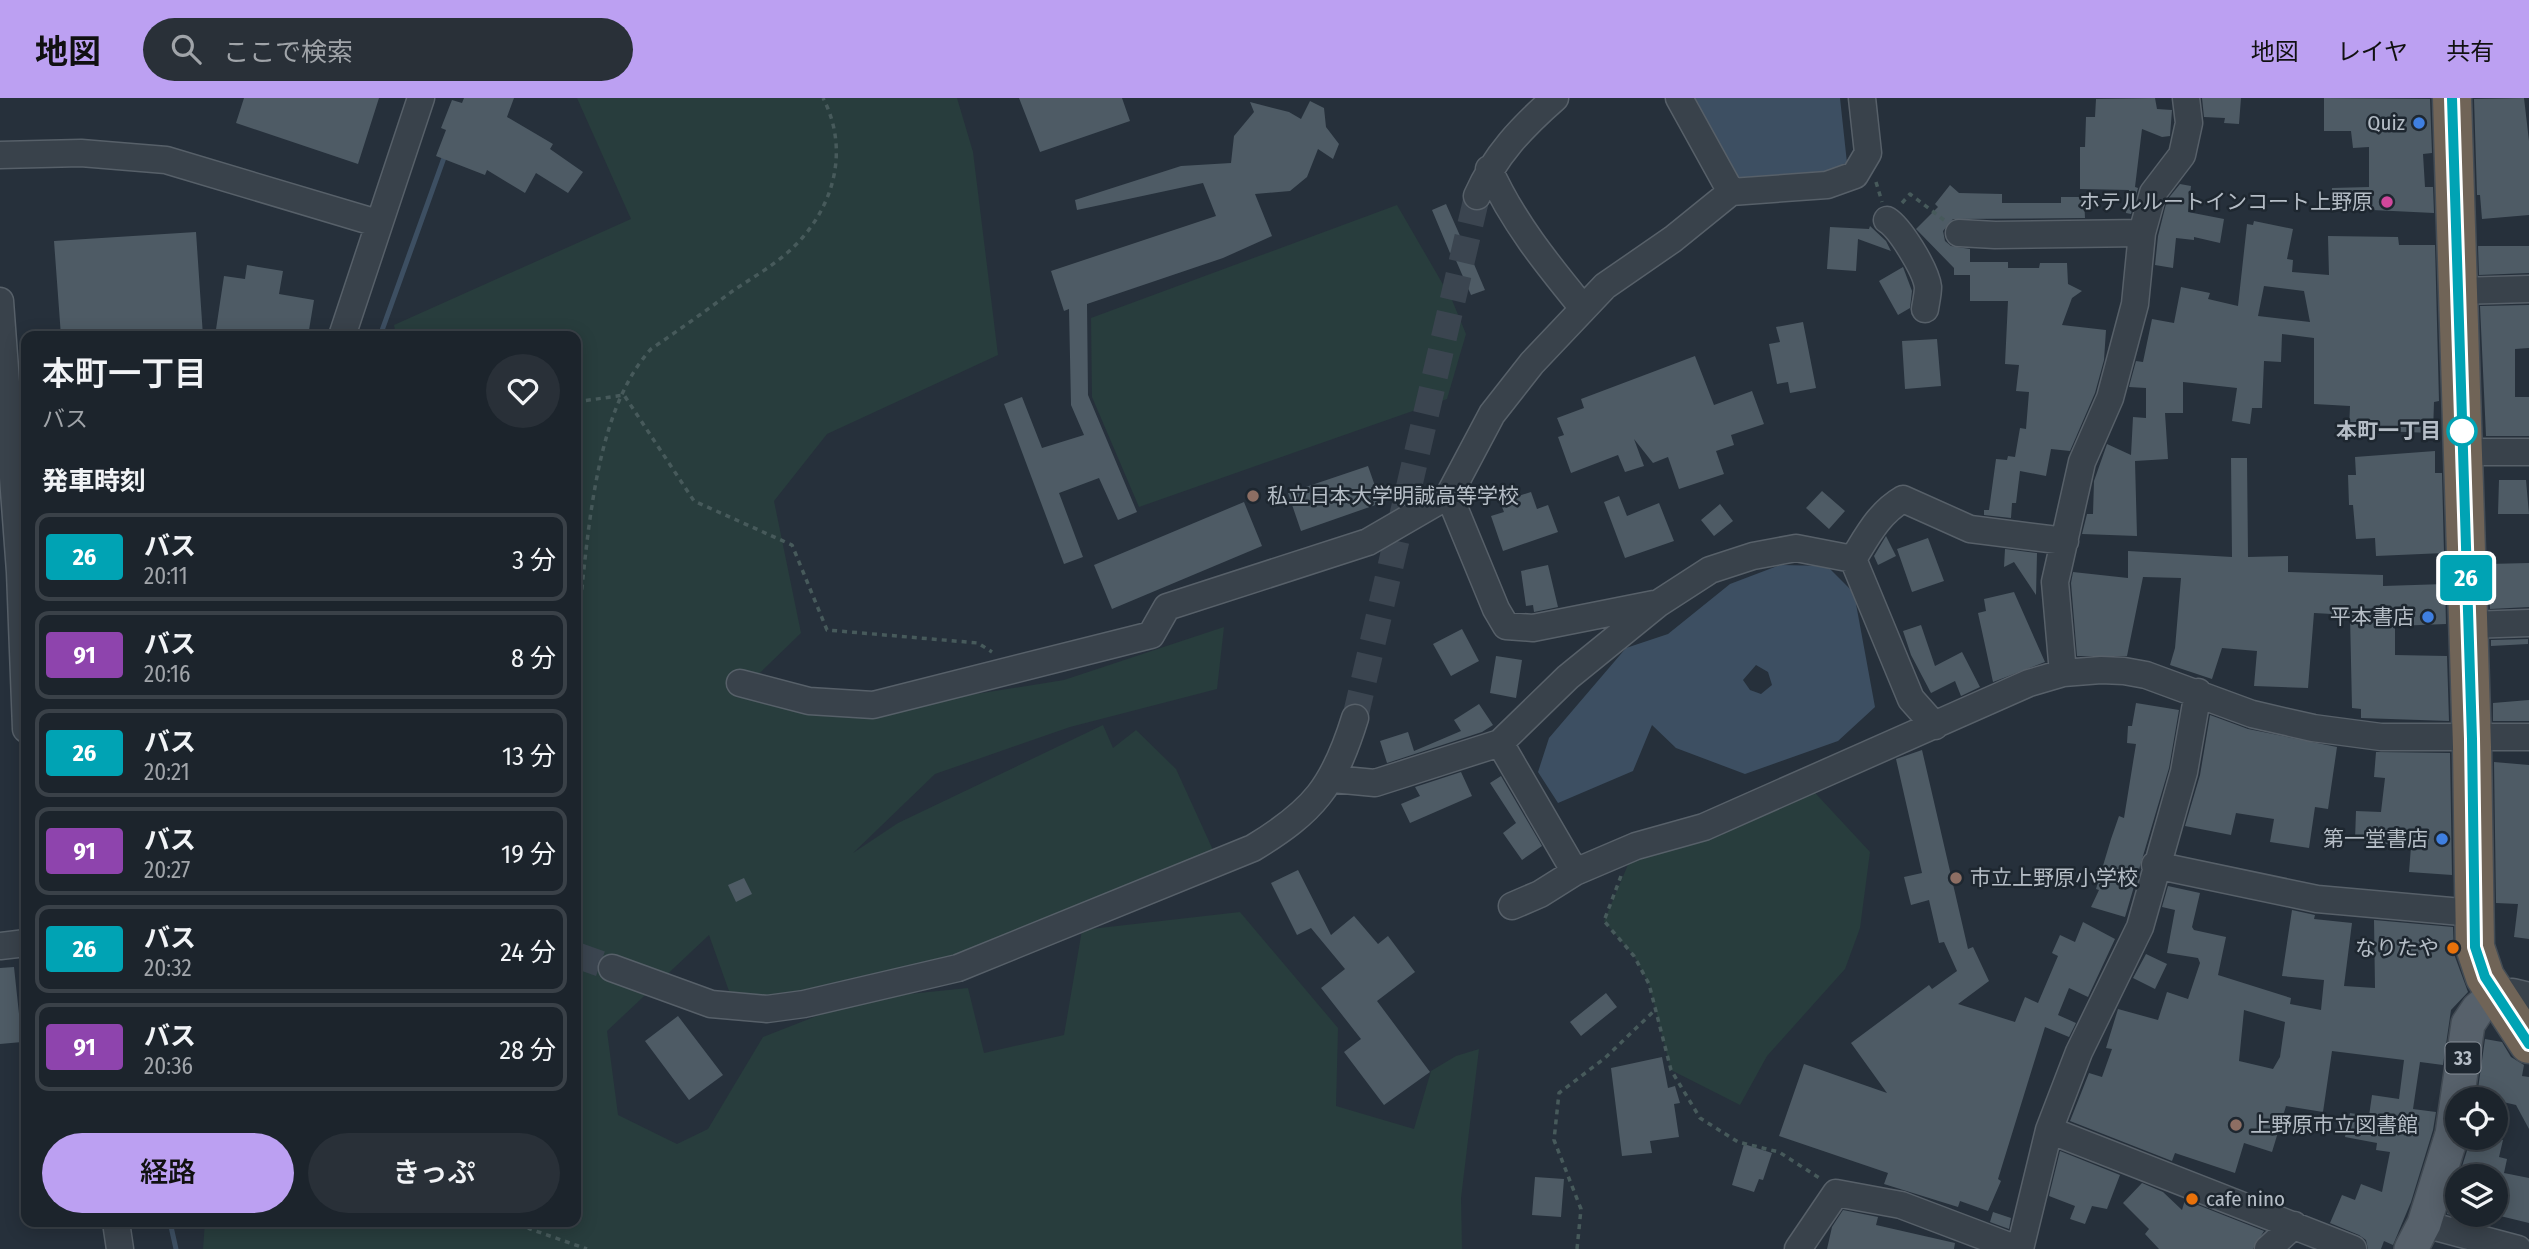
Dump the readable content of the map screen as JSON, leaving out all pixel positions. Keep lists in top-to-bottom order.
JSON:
{
  "streets": {
    "main road": ["33"]
  },
  "places": [
    "Quiz",
    "ホテルルートインコート上野原",
    "本町一丁目",
    "私立日本大学明誠高等学校",
    "平本書店",
    "第一堂書店",
    "市立上野原小学校",
    "なりたや",
    "上野原市立図書館",
    "cafe nino"
  ],
  "lines": ["bus line 26"],
  "page": {
    "header": "地図",
    "search": "ここで検索",
    "nav": ["地図", "レイヤ", "共有"],
    "on_map": "26",
    "heading": [
      ["本町一丁目", "バス"],
      "発車時刻"
    ],
    "list": [
      {
        "mark": "26",
        "name": "バス",
        "note": "20:11",
        "value": "3 分"
      },
      {
        "mark": "91",
        "name": "バス",
        "note": "20:16",
        "value": "8 分"
      },
      {
        "mark": "26",
        "name": "バス",
        "note": "20:21",
        "value": "13 分"
      },
      {
        "mark": "91",
        "name": "バス",
        "note": "20:27",
        "value": "19 分"
      },
      {
        "mark": "26",
        "name": "バス",
        "note": "20:32",
        "value": "24 分"
      },
      {
        "mark": "91",
        "name": "バス",
        "note": "20:36",
        "value": "28 分"
      }
    ],
    "buttons": ["経路", "きっぷ"]
  }
}
